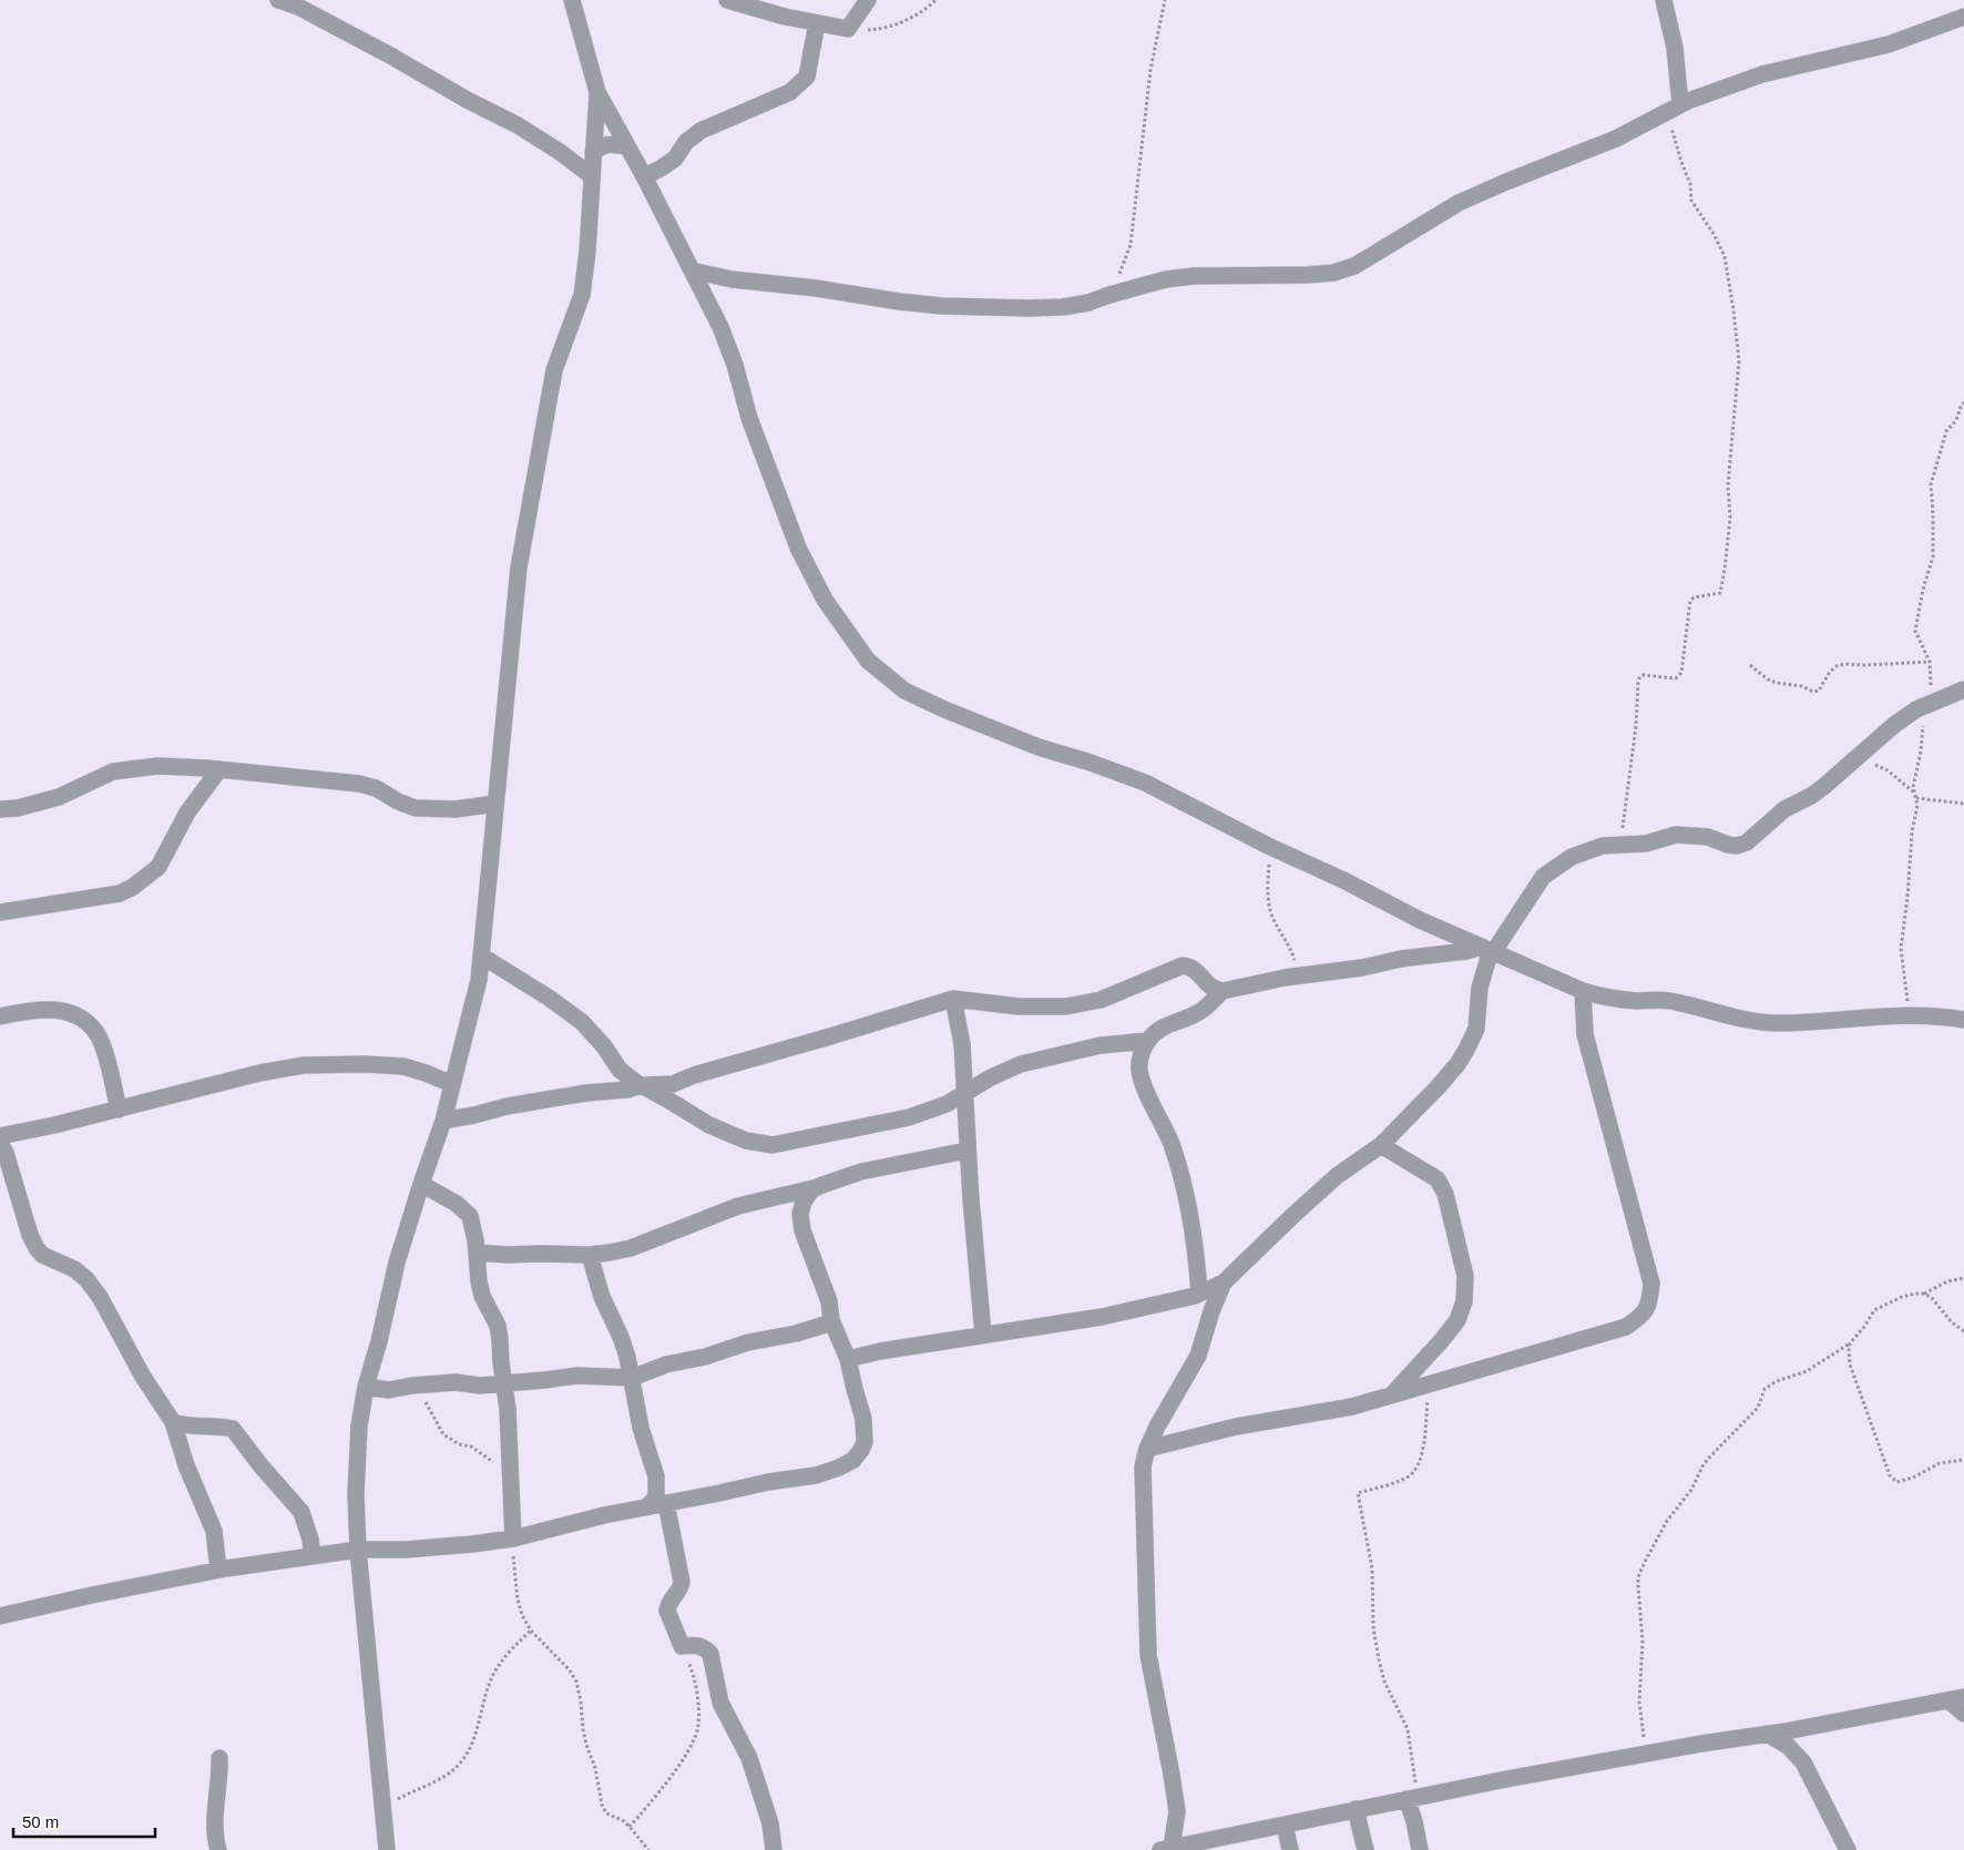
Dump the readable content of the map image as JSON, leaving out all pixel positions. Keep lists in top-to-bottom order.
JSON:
{
  "scale_bar": "50 m"
}
